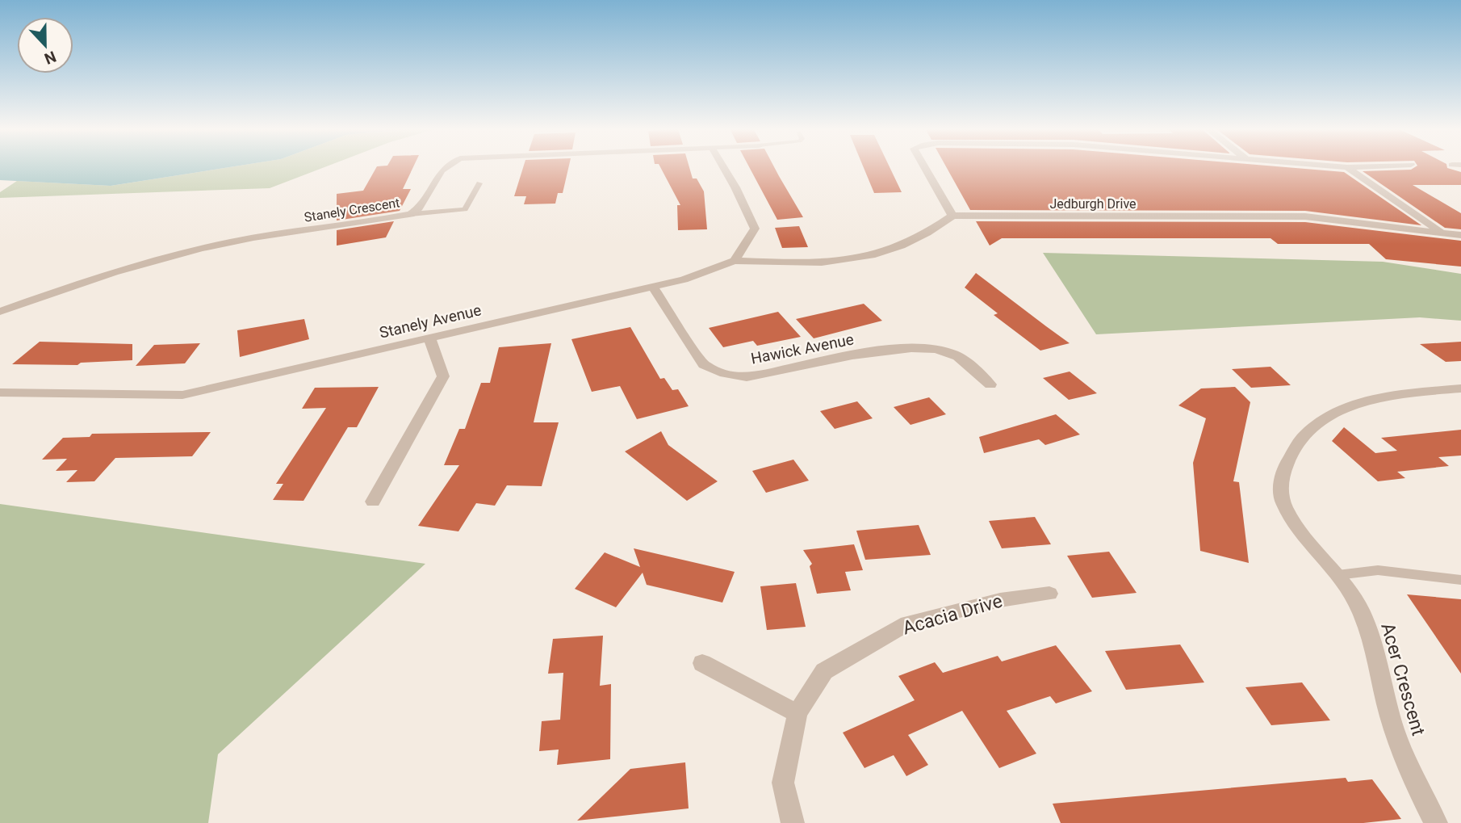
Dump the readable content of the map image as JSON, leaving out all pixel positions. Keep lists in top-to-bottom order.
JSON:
{
  "streets": {
    "street": [
      "Jedburgh Drive",
      "Stanely Crescent",
      "Stanely Avenue",
      "Hawick Avenue",
      "Acacia Drive",
      "Acer Crescent"
    ]
  },
  "crossings": [
    ["Stanely Avenue", "Hawick Avenue"]
  ],
  "north": "bottom"
}
